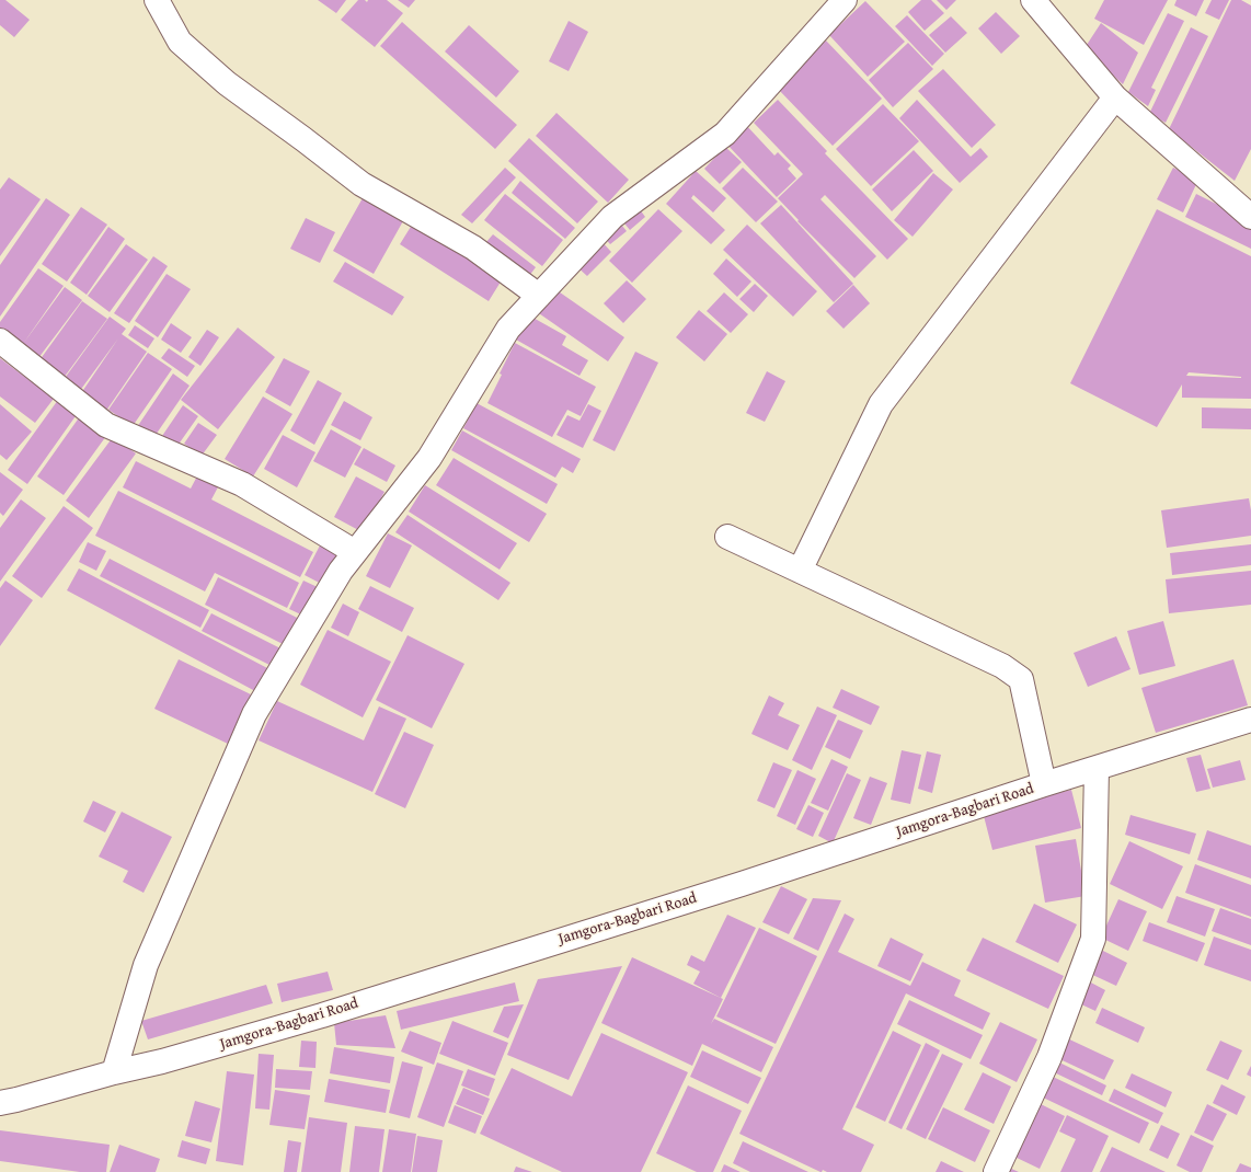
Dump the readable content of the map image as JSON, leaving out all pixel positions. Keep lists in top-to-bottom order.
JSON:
{
  "streets": {
    "street": ["Jamgora-Bagbari Road"]
  }
}
